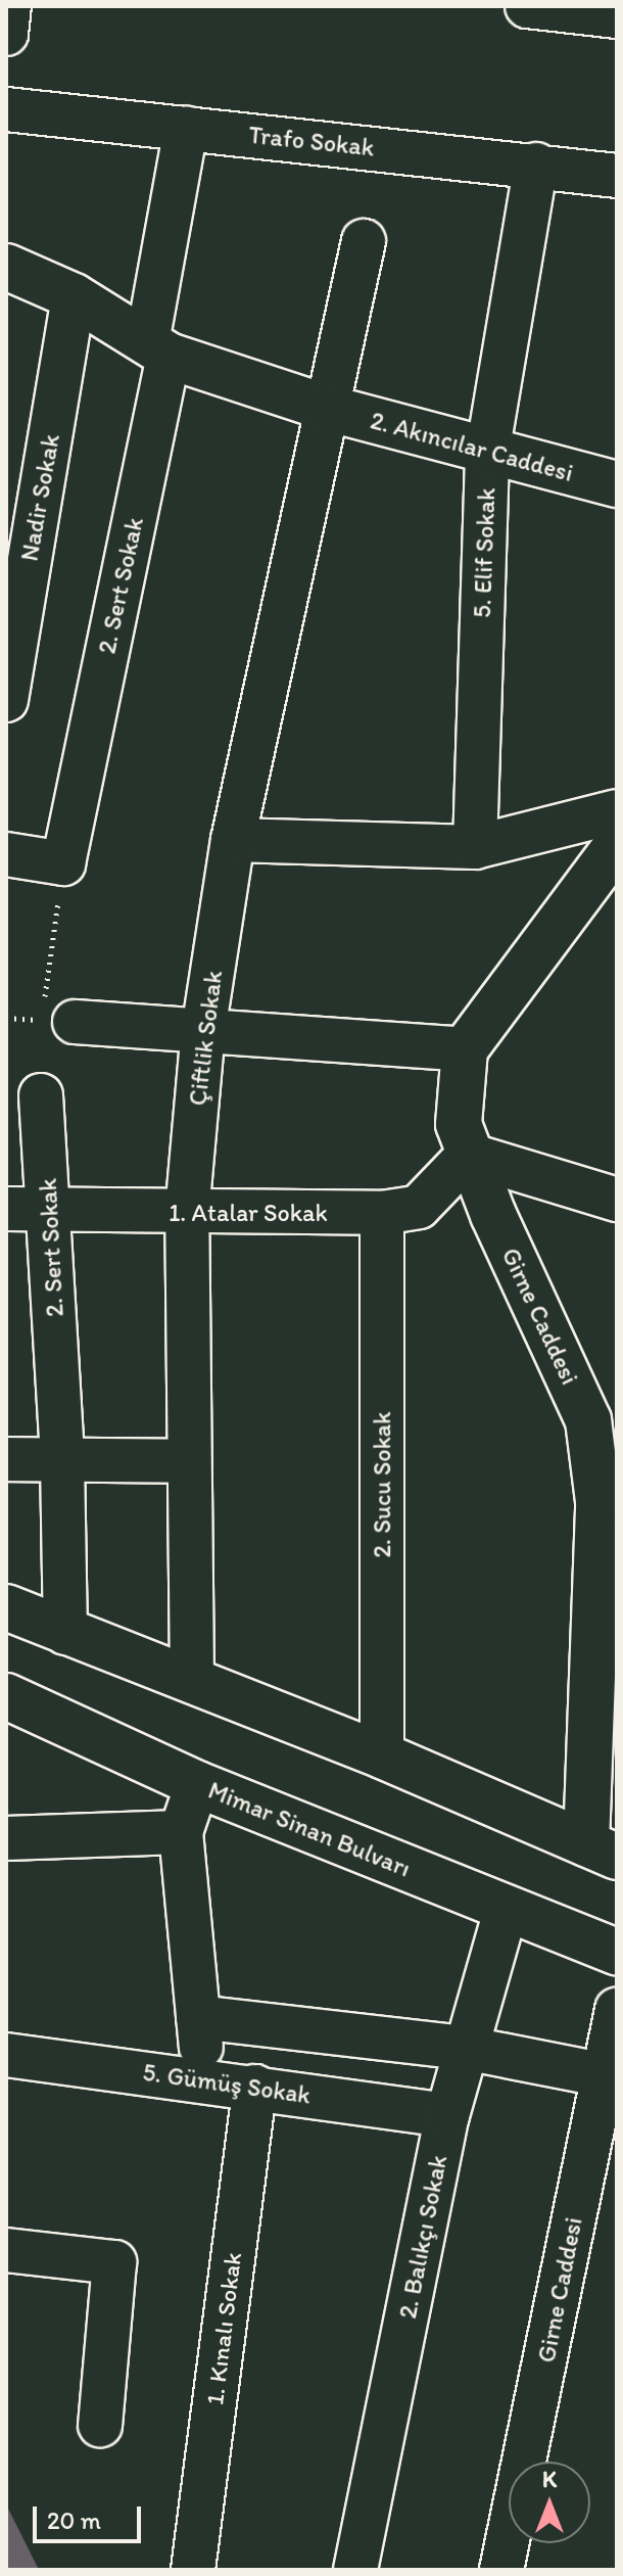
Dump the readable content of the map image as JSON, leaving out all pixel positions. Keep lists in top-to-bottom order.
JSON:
{
  "streets": {
    "main road": ["2. Akıncılar Caddesi", "Girne Caddesi", "Mimar Sinan Bulvarı"],
    "street": [
      "Trafo Sokak",
      "Nadir Sokak",
      "5. Elif Sokak",
      "2. Sert Sokak",
      "Çiftlik Sokak",
      "1. Atalar Sokak",
      "2. Sucu Sokak",
      "5. Gümüş Sokak",
      "2. Balıkçı Sokak",
      "1. Kınalı Sokak"
    ]
  },
  "crossings": [
    ["Trafo Sokak", "5. Elif Sokak"],
    ["Trafo Sokak", "2. Sert Sokak"],
    ["2. Akıncılar Caddesi", "Nadir Sokak"],
    ["2. Akıncılar Caddesi", "5. Elif Sokak"],
    ["2. Akıncılar Caddesi", "2. Sert Sokak"],
    ["2. Akıncılar Caddesi", "Çiftlik Sokak"],
    ["2. Sert Sokak", "1. Atalar Sokak"],
    ["Çiftlik Sokak", "1. Atalar Sokak"],
    ["1. Atalar Sokak", "Girne Caddesi"],
    ["1. Atalar Sokak", "2. Sucu Sokak"],
    ["Mimar Sinan Bulvarı", "2. Balıkçı Sokak"],
    ["5. Gümüş Sokak", "2. Balıkçı Sokak"],
    ["5. Gümüş Sokak", "1. Kınalı Sokak"]
  ],
  "scale_bar": "20 m",
  "north": "top"
}
